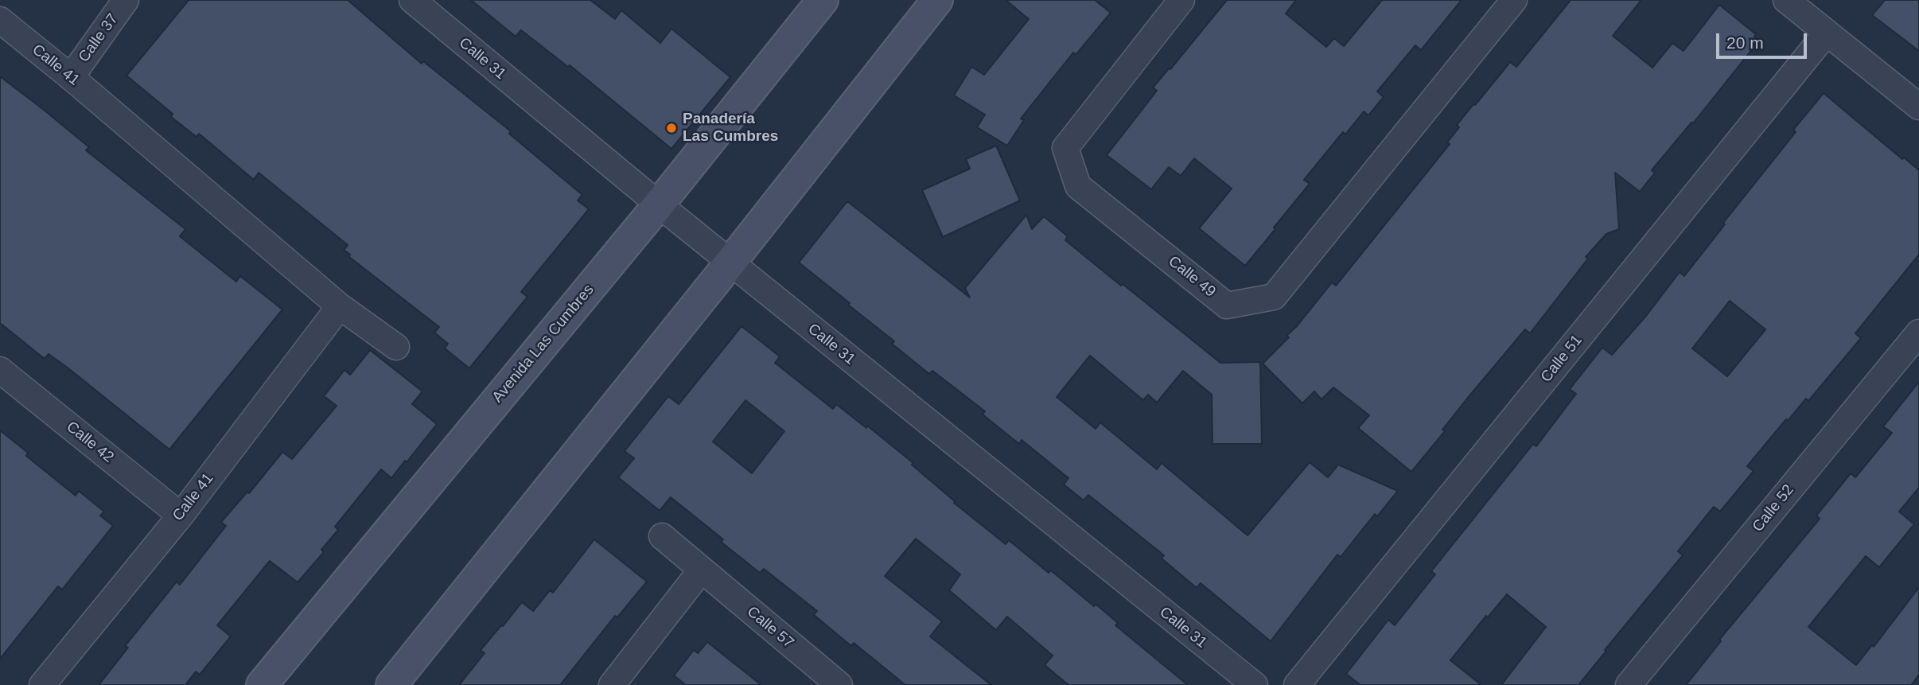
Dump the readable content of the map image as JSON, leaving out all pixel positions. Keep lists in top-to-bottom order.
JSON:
{
  "streets": {
    "street": [
      "Calle 37",
      "Calle 31",
      "Calle 41",
      "Calle 49",
      "Avenida Las Cumbres",
      "Calle 51",
      "Calle 42",
      "Calle 52",
      "Calle 57"
    ]
  },
  "crossings": [
    ["Calle 37", "Calle 41"],
    ["Calle 31", "Avenida Las Cumbres"],
    ["Calle 41", "Calle 42"]
  ],
  "places": ["Panadería Las Cumbres"],
  "scale_bar": "20 m"
}
